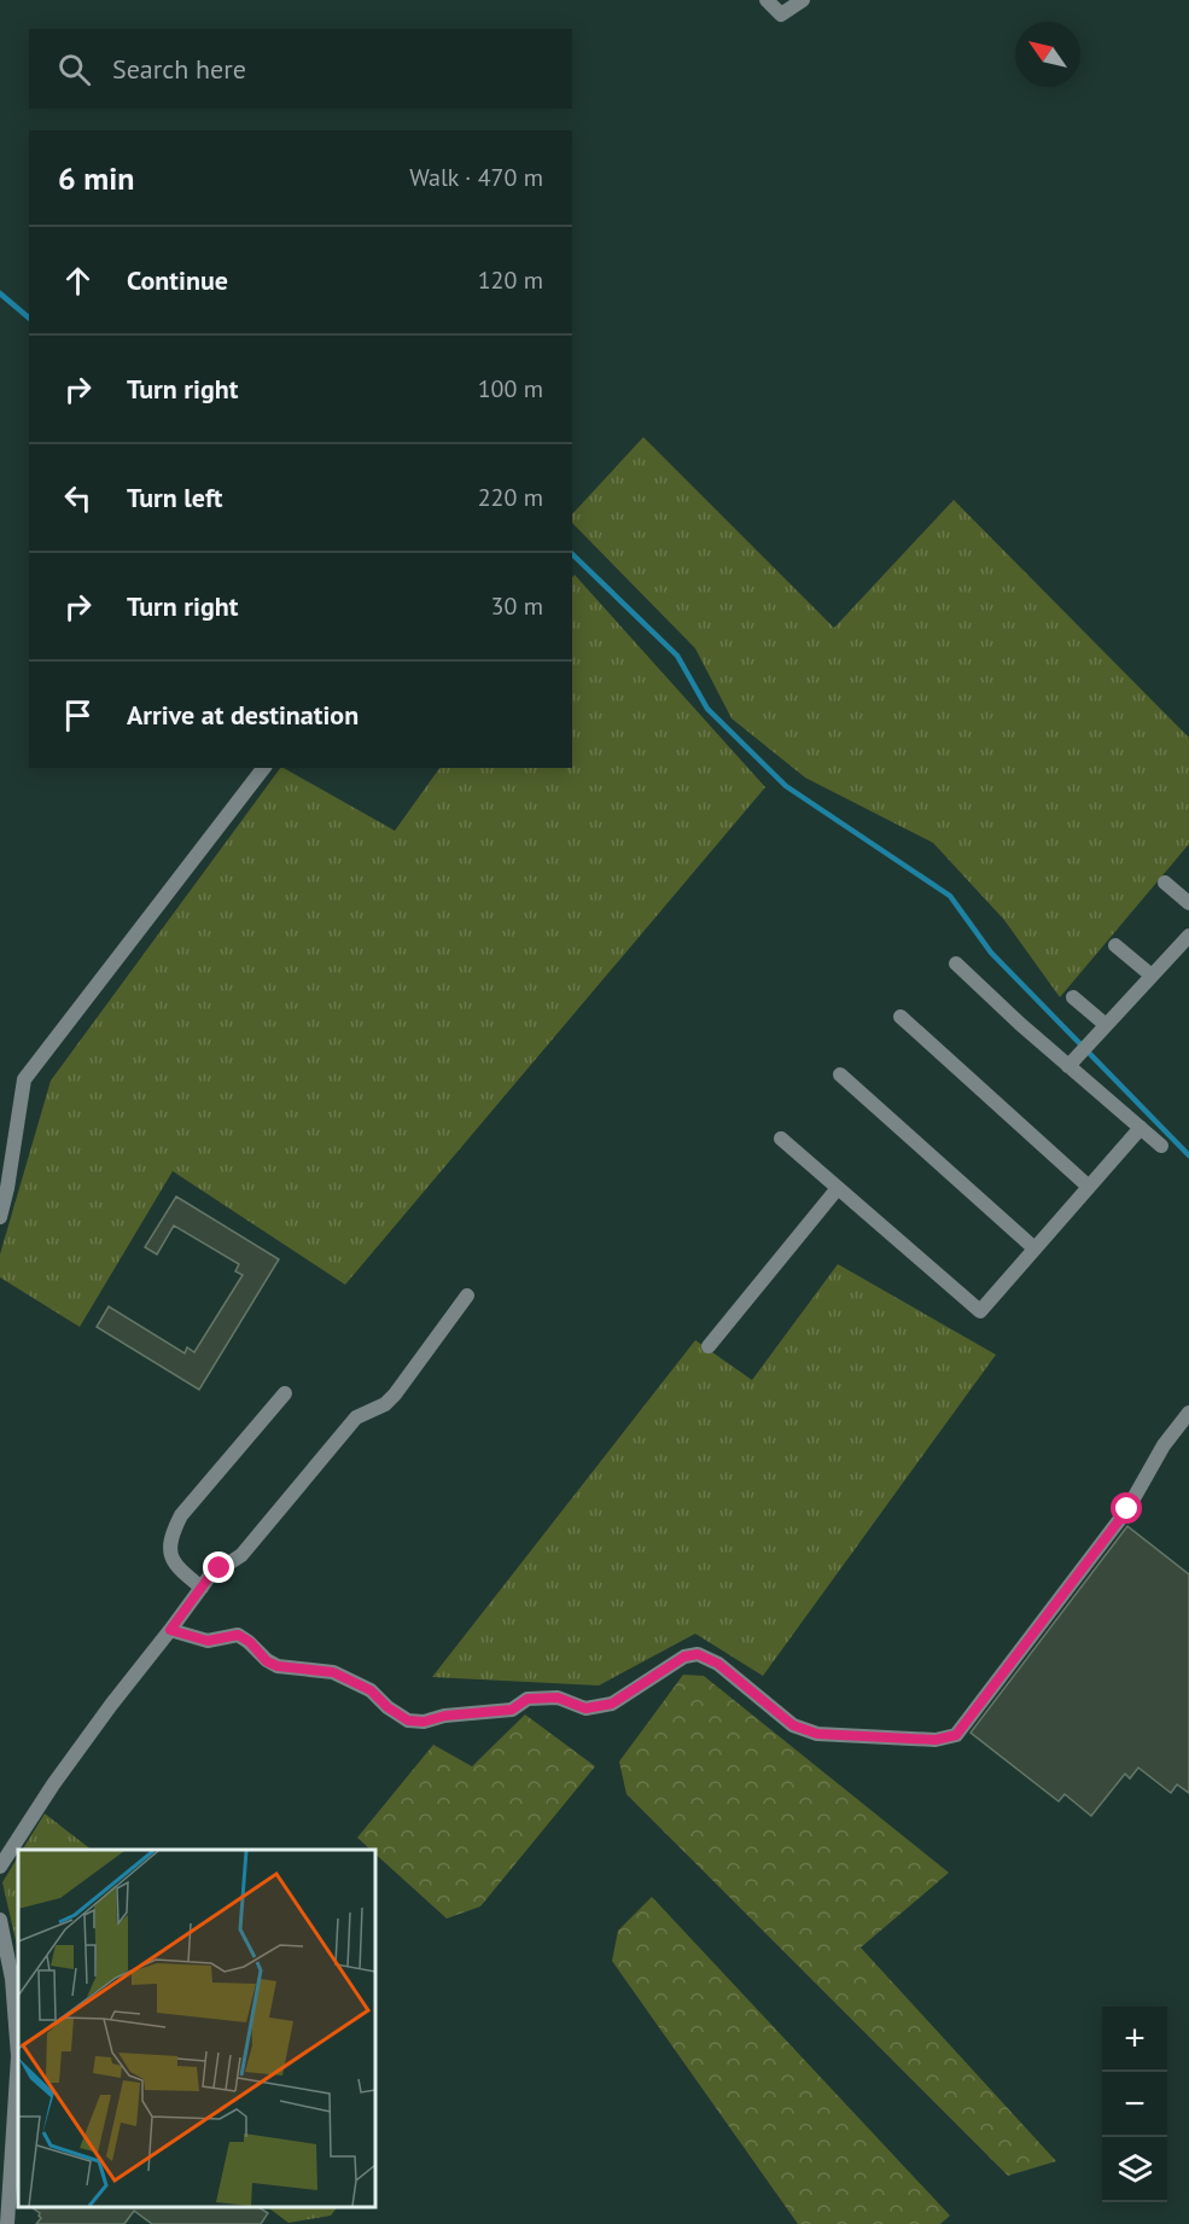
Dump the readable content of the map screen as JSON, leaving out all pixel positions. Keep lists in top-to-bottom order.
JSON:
{
  "north": "top left",
  "page": {
    "search": "Search here",
    "heading": ["6 min", "Walk · 470 m"],
    "list": [
      ["Continue", "120 m"],
      ["Turn right", "100 m"],
      ["Turn left", "220 m"],
      ["Turn right", "30 m"],
      "Arrive at destination"
    ],
    "map_buttons": ["+", "−"]
  }
}
